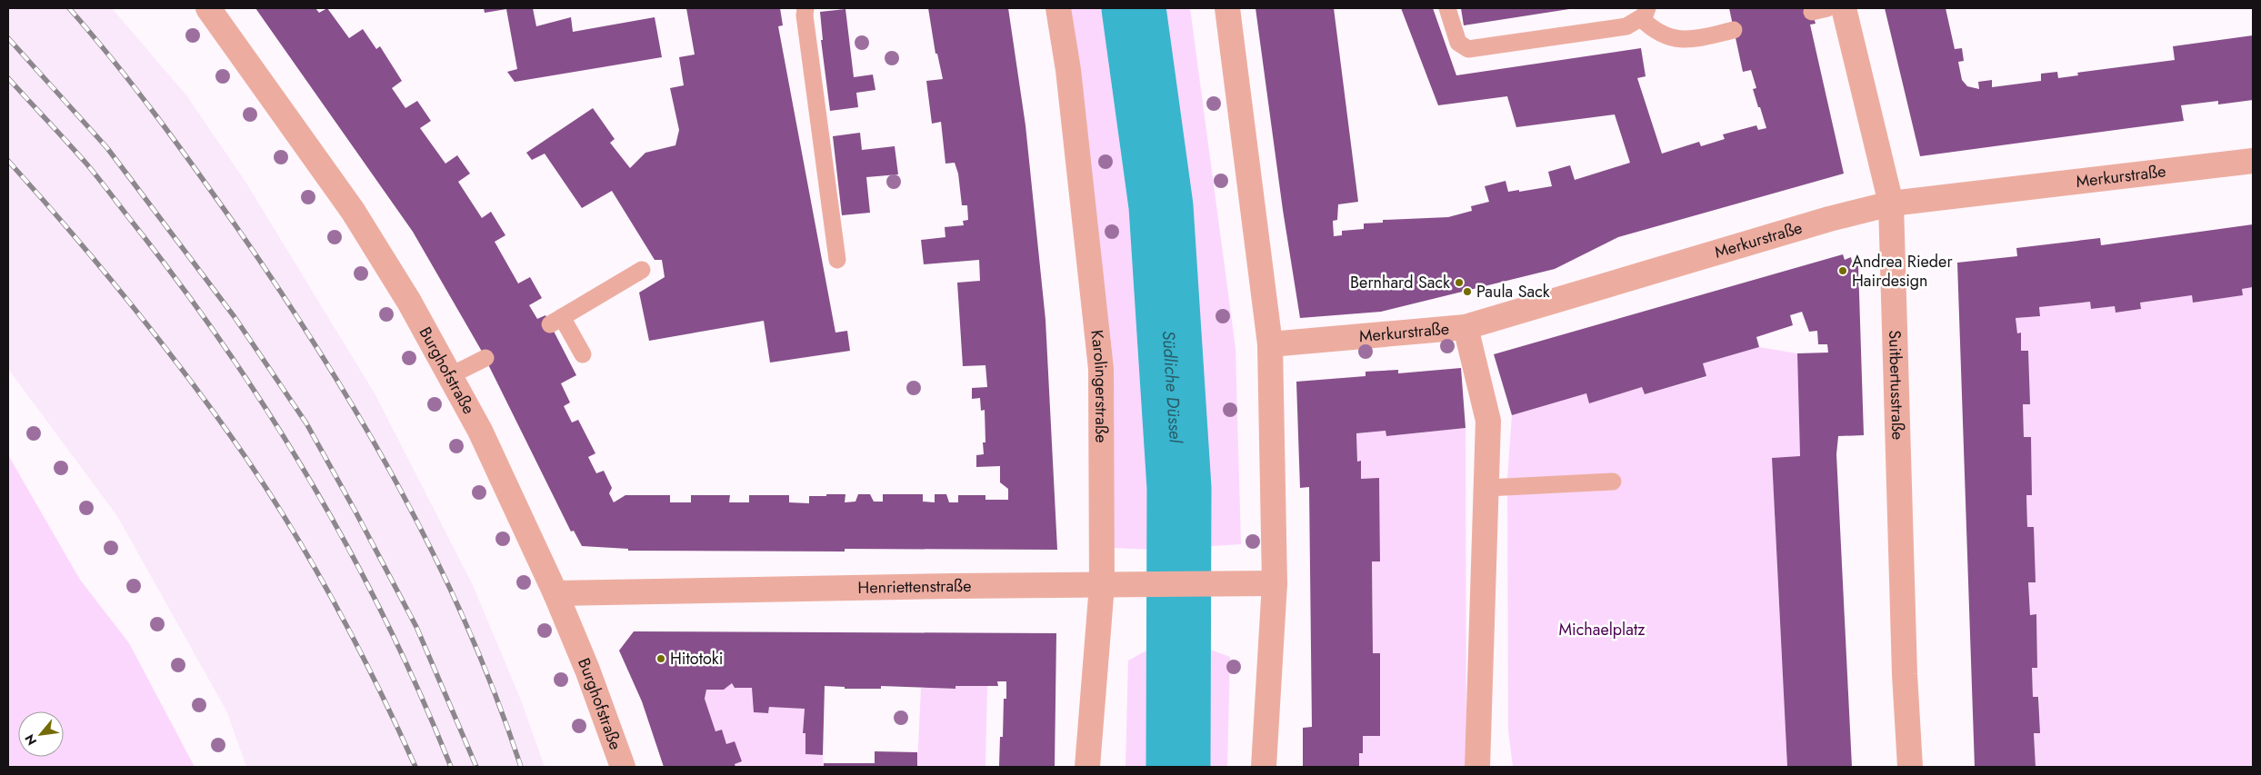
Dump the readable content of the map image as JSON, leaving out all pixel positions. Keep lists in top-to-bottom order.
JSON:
{
  "streets": {
    "street": [
      "Merkurstraße",
      "Burghofstraße",
      "Suitbertusstraße",
      "Karolingerstraße",
      "Henriettenstraße"
    ]
  },
  "crossings": [
    ["Merkurstraße", "Suitbertusstraße"],
    ["Burghofstraße", "Henriettenstraße"],
    ["Karolingerstraße", "Henriettenstraße"]
  ],
  "water": ["Südliche Düssel"],
  "parks": ["Michaelplatz"],
  "places": [
    "Andrea Rieder Hairdesign",
    "Bernhard Sack",
    "Paula Sack",
    "Hitotoki"
  ],
  "north": "bottom left"
}
